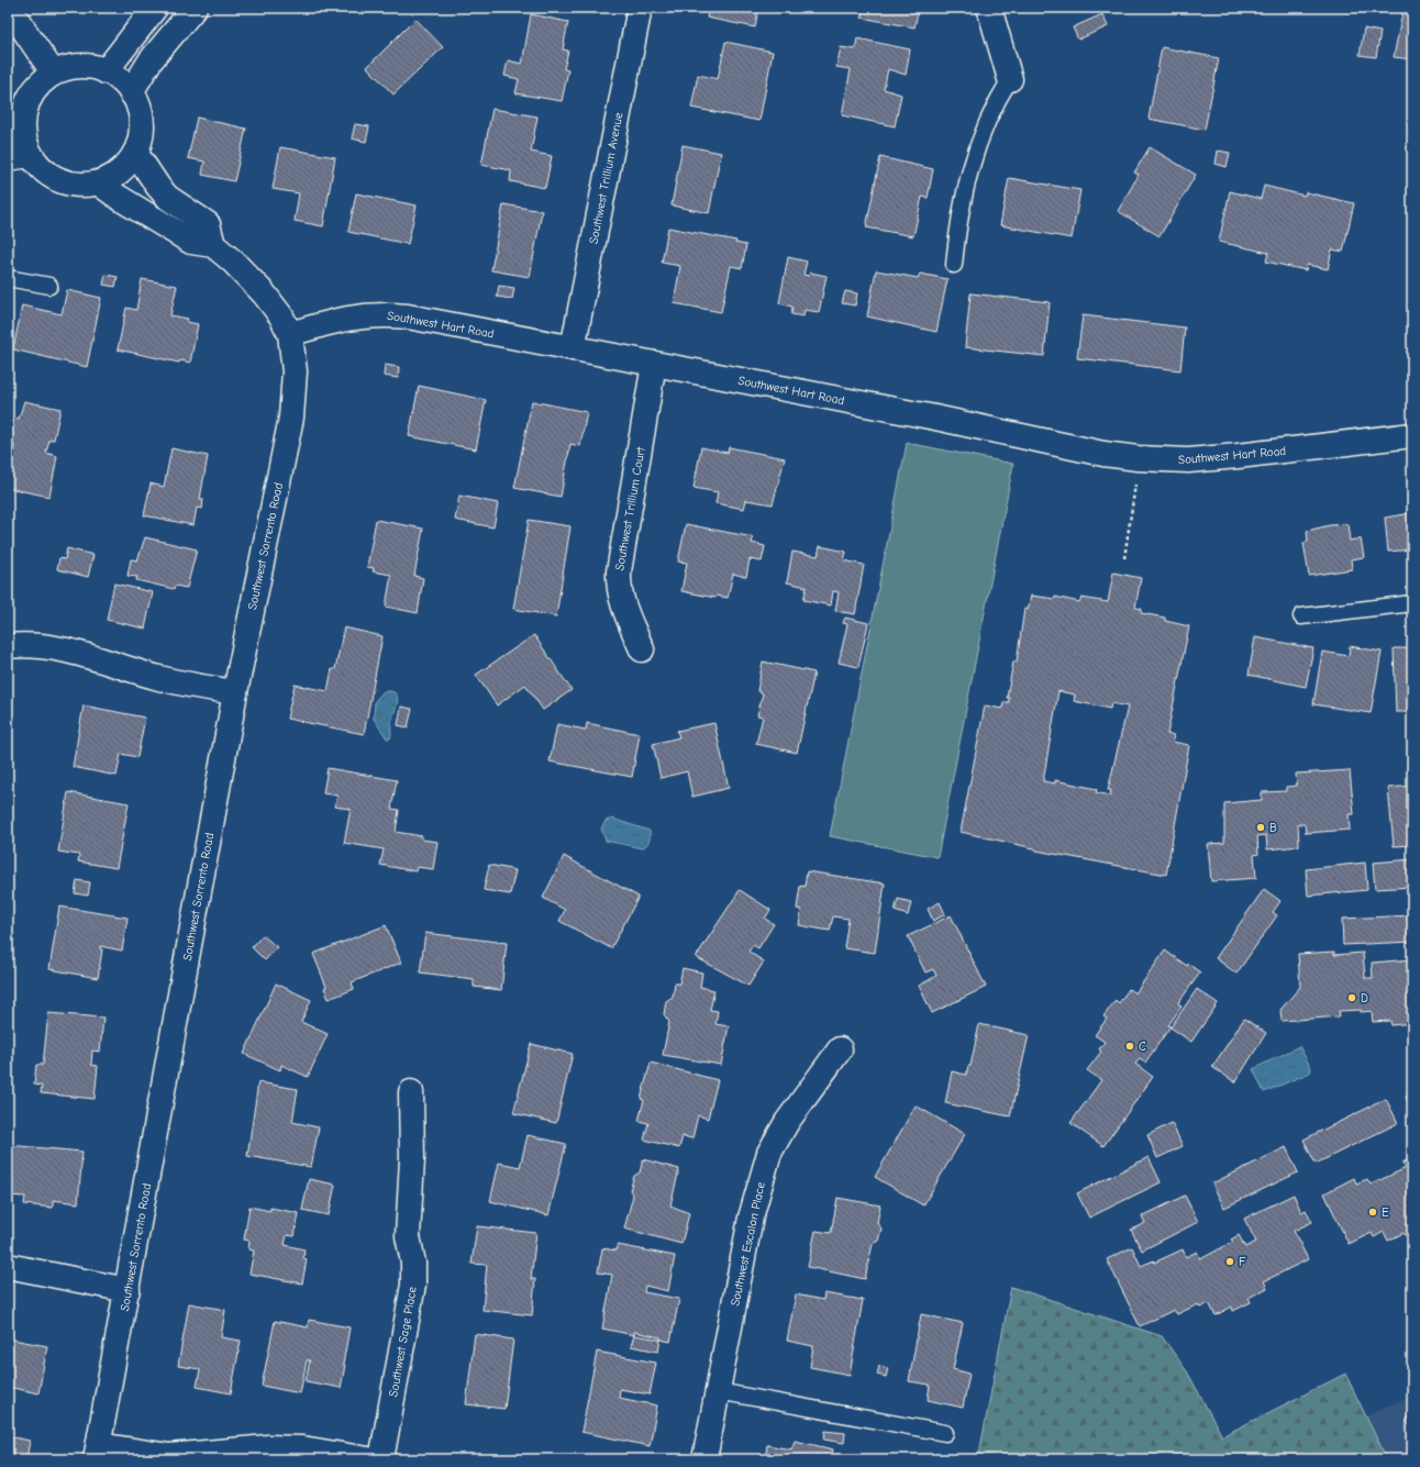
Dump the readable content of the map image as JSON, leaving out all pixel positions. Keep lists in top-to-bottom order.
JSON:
{
  "streets": {
    "street": [
      "Southwest Trillium Avenue",
      "Southwest Hart Road",
      "Southwest Trillium Court",
      "Southwest Sorrento Road",
      "Southwest Escalon Place",
      "Southwest Sage Place"
    ]
  },
  "crossings": [
    ["Southwest Trillium Avenue", "Southwest Hart Road"],
    ["Southwest Hart Road", "Southwest Trillium Court"],
    ["Southwest Hart Road", "Southwest Sorrento Road"]
  ],
  "places": [
    "B",
    "D",
    "C",
    "E",
    "F"
  ]
}
